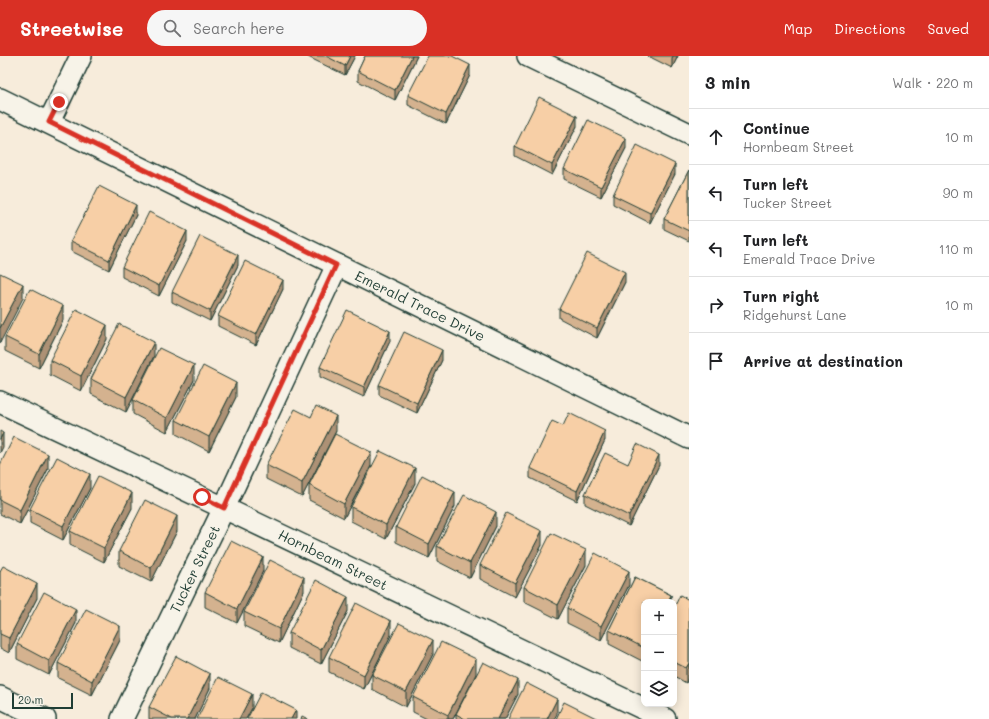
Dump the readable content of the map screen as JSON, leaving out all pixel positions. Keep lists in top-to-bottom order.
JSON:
{
  "streets": {
    "street": ["Emerald Trace Drive", "Hornbeam Street", "Tucker Street"]
  },
  "crossings": [
    ["Emerald Trace Drive", "Tucker Street"],
    ["Hornbeam Street", "Tucker Street"]
  ],
  "scale_bar": "20 m",
  "page": {
    "header": "Streetwise",
    "search": "Search here",
    "nav": ["Map", "Directions", "Saved"],
    "heading": ["3 min", "Walk · 220 m"],
    "list": [
      ["Continue", "Hornbeam Street", "10 m"],
      ["Turn left", "Tucker Street", "90 m"],
      ["Turn left", "Emerald Trace Drive", "110 m"],
      ["Turn right", "Ridgehurst Lane", "10 m"],
      "Arrive at destination"
    ],
    "map_buttons": ["+", "−"],
    "scale": "20 m"
  }
}
